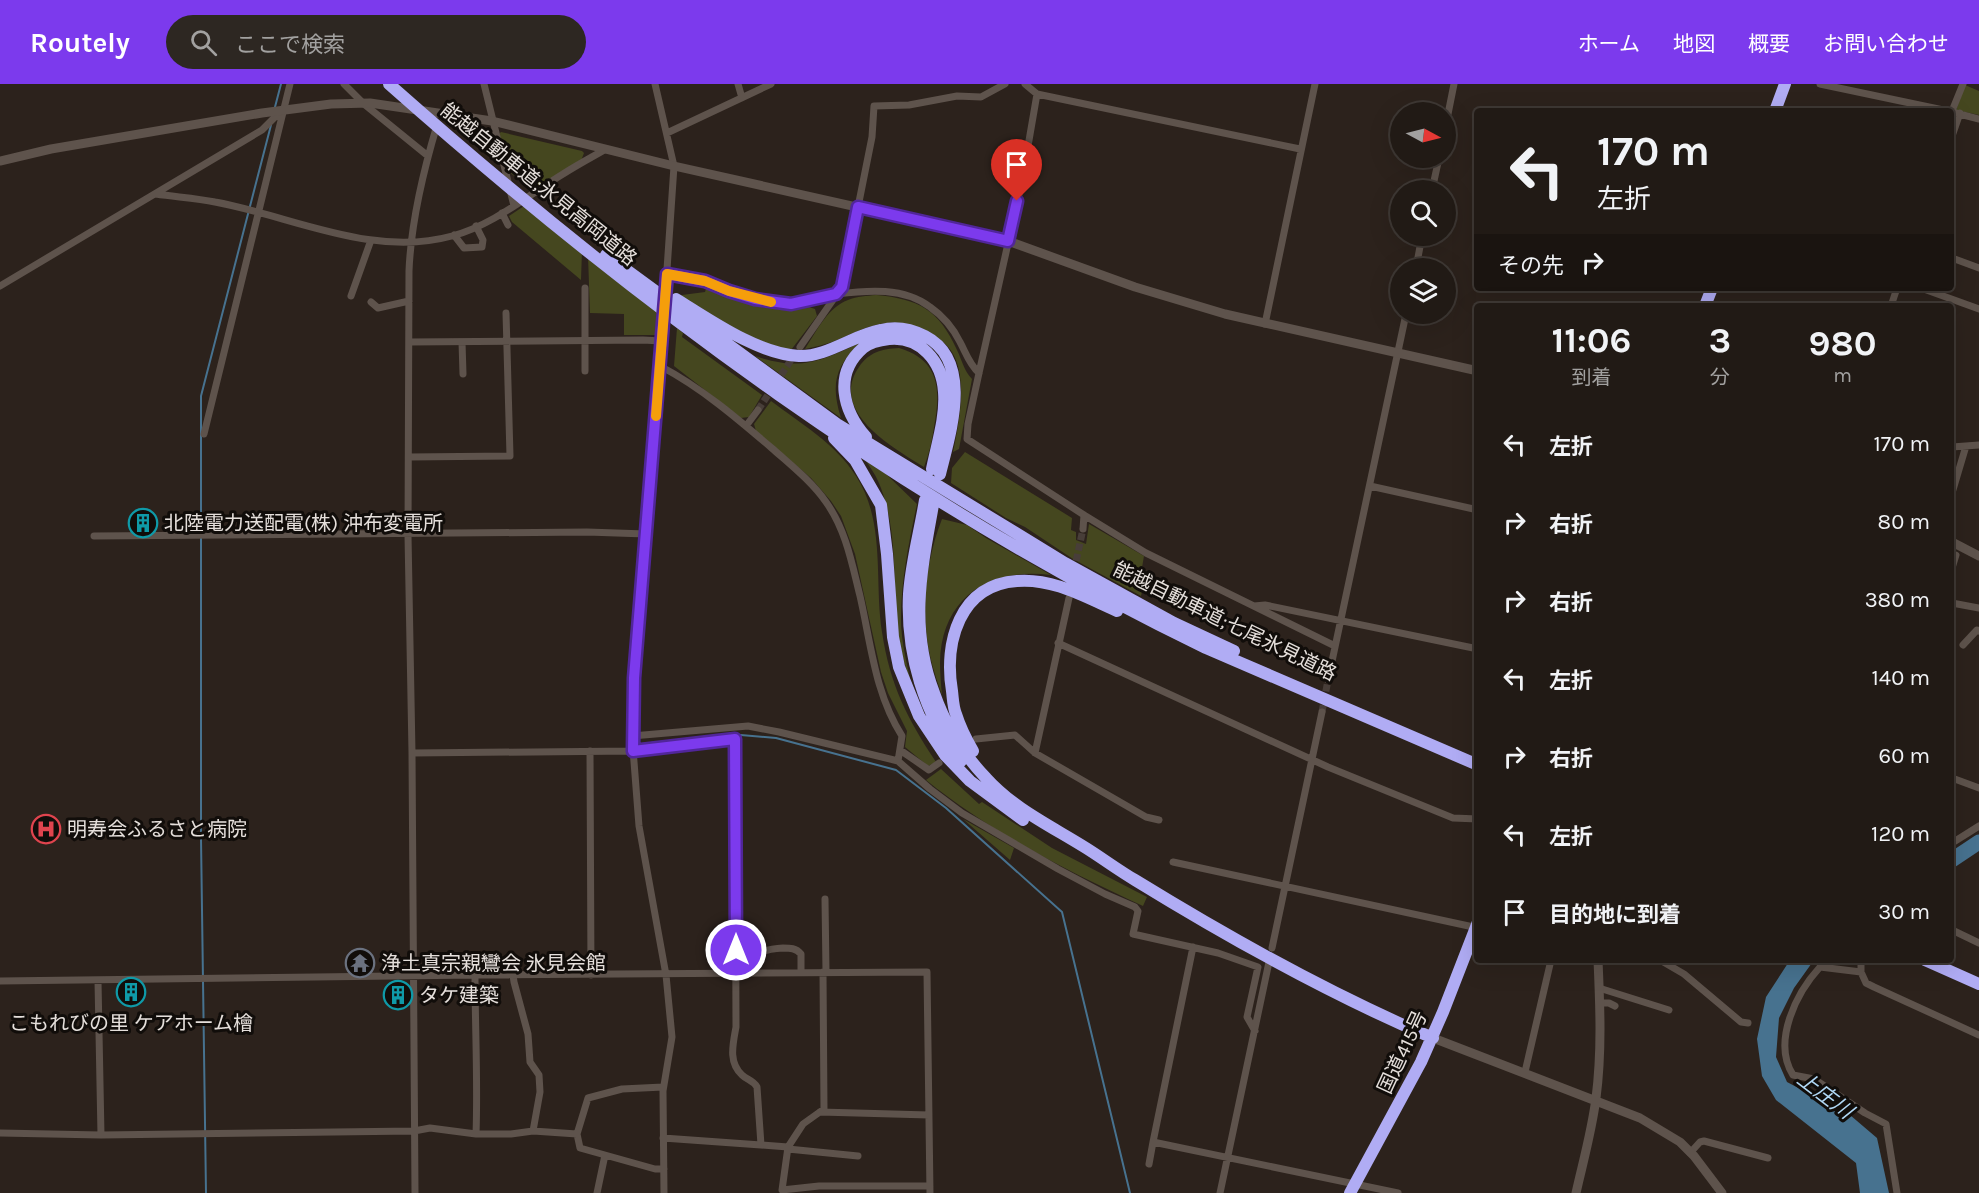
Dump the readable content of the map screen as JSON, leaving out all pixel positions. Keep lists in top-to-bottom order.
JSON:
{
  "streets": {
    "highway": ["能越自動車道;氷見高岡道路", "能越自動車道;七尾氷見道路", "国道415号"]
  },
  "crossings": [
    ["能越自動車道;氷見高岡道路", "能越自動車道;七尾氷見道路"]
  ],
  "water": ["上庄川"],
  "places": {
    "building": ["北陸電力送配電(株) 沖布変電所", "こもれびの里 ケアホーム檜", "タケ建築"],
    "hospital": ["明寿会ふるさと病院"],
    "temple": ["浄土真宗親鸞会 氷見会館"]
  },
  "north": "right",
  "page": {
    "header": "Routely",
    "search": "ここで検索",
    "nav": [
      "ホーム",
      "地図",
      "概要",
      "お問い合わせ"
    ],
    "turn": ["170 m", "左折"],
    "then": "その先",
    "eta": [
      "11:06",
      "到着",
      "3",
      "分",
      "980",
      "m"
    ],
    "list": [
      {
        "name": "左折",
        "value": "170 m"
      },
      {
        "name": "右折",
        "value": "80 m"
      },
      {
        "name": "右折",
        "value": "380 m"
      },
      {
        "name": "左折",
        "value": "140 m"
      },
      {
        "name": "右折",
        "value": "60 m"
      },
      {
        "name": "左折",
        "value": "120 m"
      },
      {
        "name": "目的地に到着",
        "value": "30 m"
      }
    ]
  }
}
